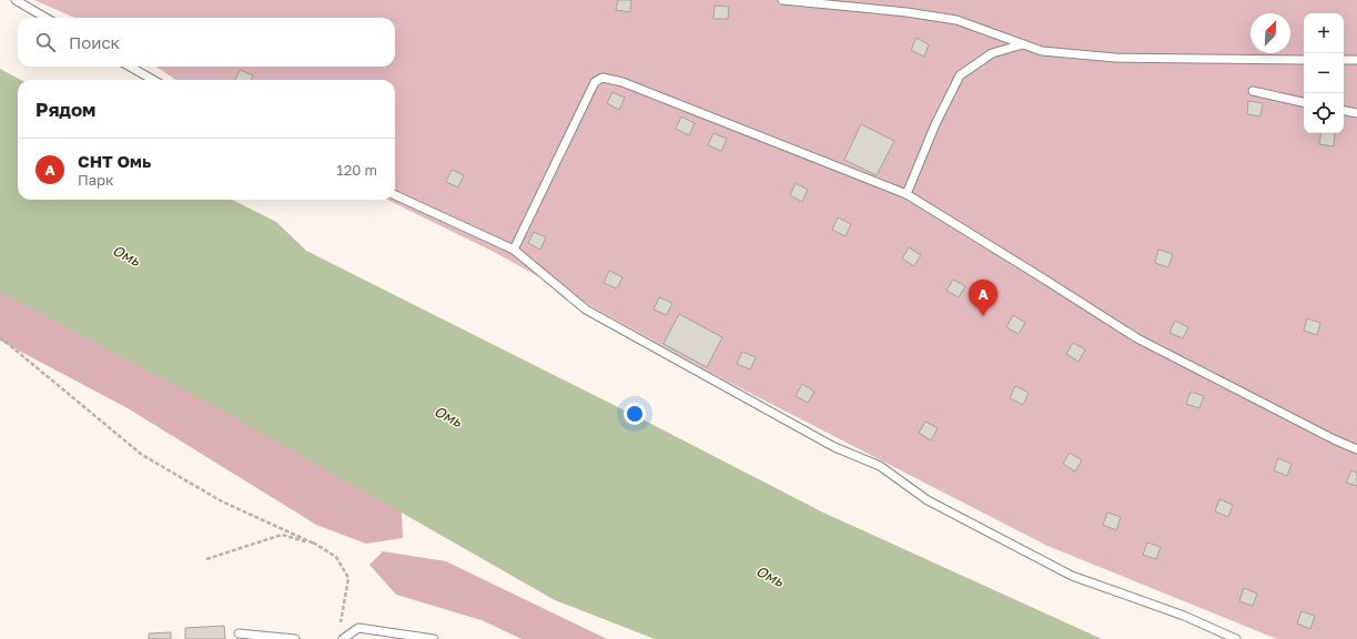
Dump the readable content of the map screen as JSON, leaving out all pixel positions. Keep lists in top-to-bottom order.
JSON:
{
  "water": ["Омь"],
  "north": "top right",
  "page": {
    "map_buttons": ["+", "−"],
    "search": "Поиск",
    "heading": "Рядом",
    "list": [
      {
        "mark": "A",
        "name": "СНТ Омь",
        "note": "Парк",
        "value": "120 m"
      }
    ],
    "pins": "A"
  }
}
